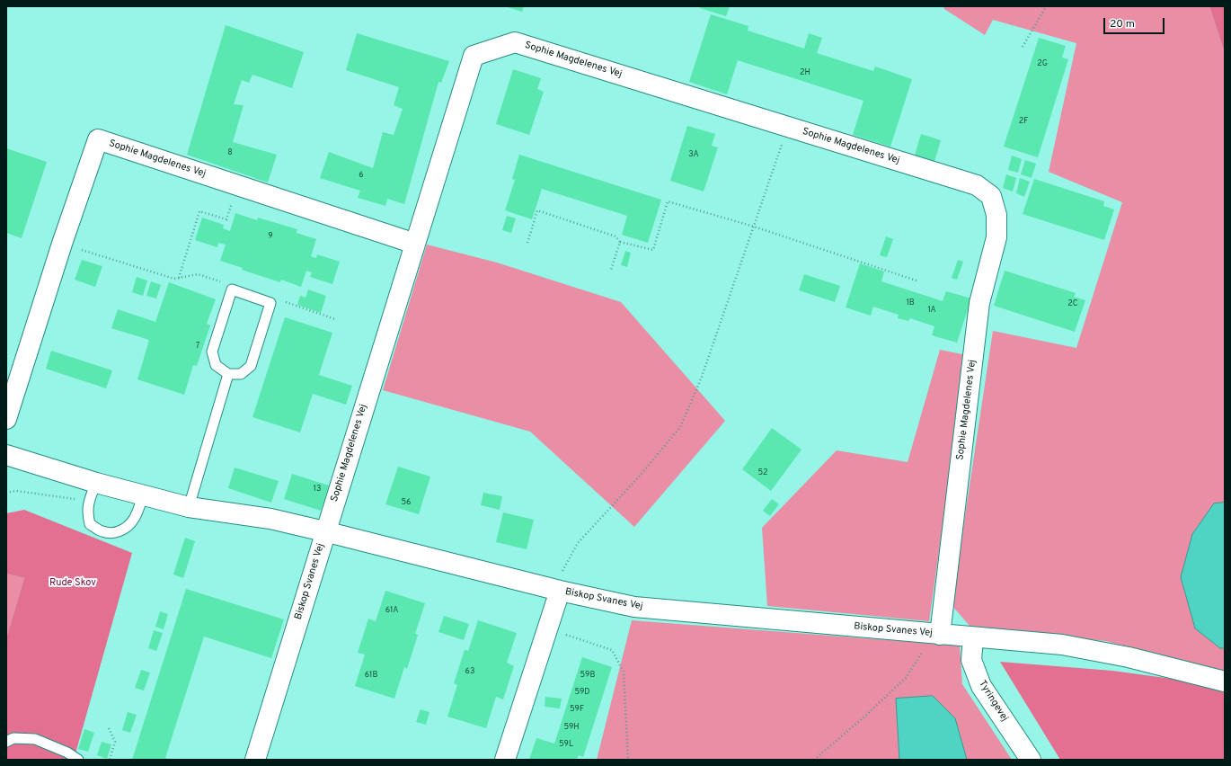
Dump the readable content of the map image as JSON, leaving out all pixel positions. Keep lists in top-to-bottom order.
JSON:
{
  "streets": {
    "street": ["Sophie Magdelenes Vej", "Biskop Svanes Vej", "Tyringevej"]
  },
  "crossings": [
    ["Sophie Magdelenes Vej", "Biskop Svanes Vej"],
    ["Biskop Svanes Vej", "Tyringevej"]
  ],
  "parks": ["Rude Skov"],
  "house_numbers": [
    "2G",
    "2H",
    "2F",
    "8",
    "3A",
    "6",
    "9",
    "1B",
    "2C",
    "1A",
    "7",
    "52",
    "13",
    "56",
    "61A",
    "63",
    "61B",
    "59B",
    "59D",
    "59F",
    "59H",
    "59L"
  ],
  "scale_bar": "20 m"
}
